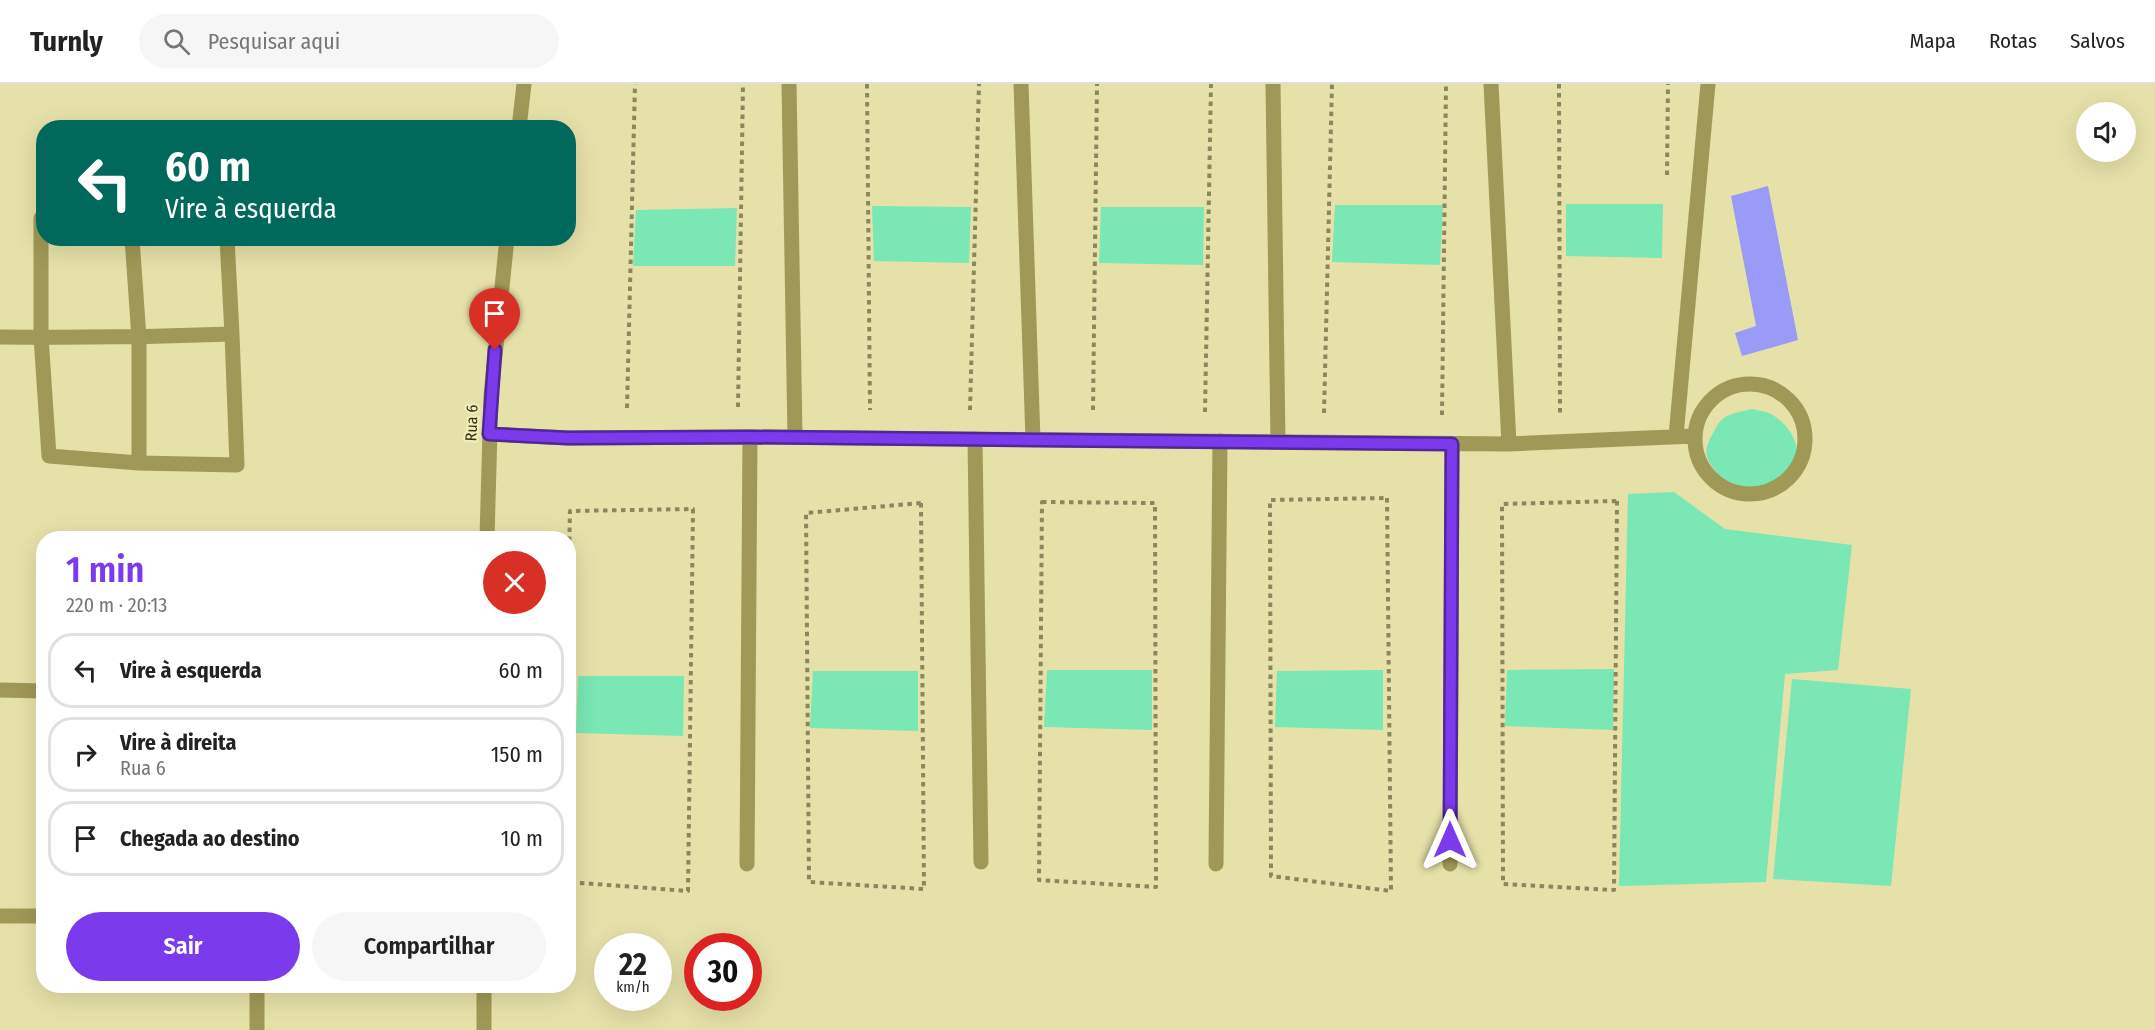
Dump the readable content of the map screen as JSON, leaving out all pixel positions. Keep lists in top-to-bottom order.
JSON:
{
  "streets": {
    "street": ["Rua 6"]
  },
  "page": {
    "header": "Turnly",
    "search": "Pesquisar aqui",
    "nav": ["Mapa", "Rotas", "Salvos"],
    "turn": ["60 m", "Vire à esquerda"],
    "heading": ["1 min", "220 m · 20:13"],
    "list": [
      {
        "name": "Vire à esquerda",
        "value": "60 m"
      },
      {
        "name": "Vire à direita",
        "note": "Rua 6",
        "value": "150 m"
      },
      {
        "name": "Chegada ao destino",
        "value": "10 m"
      }
    ],
    "buttons": ["Sair", "Compartilhar"],
    "speed": "22 km/h",
    "limit": "30"
  }
}
